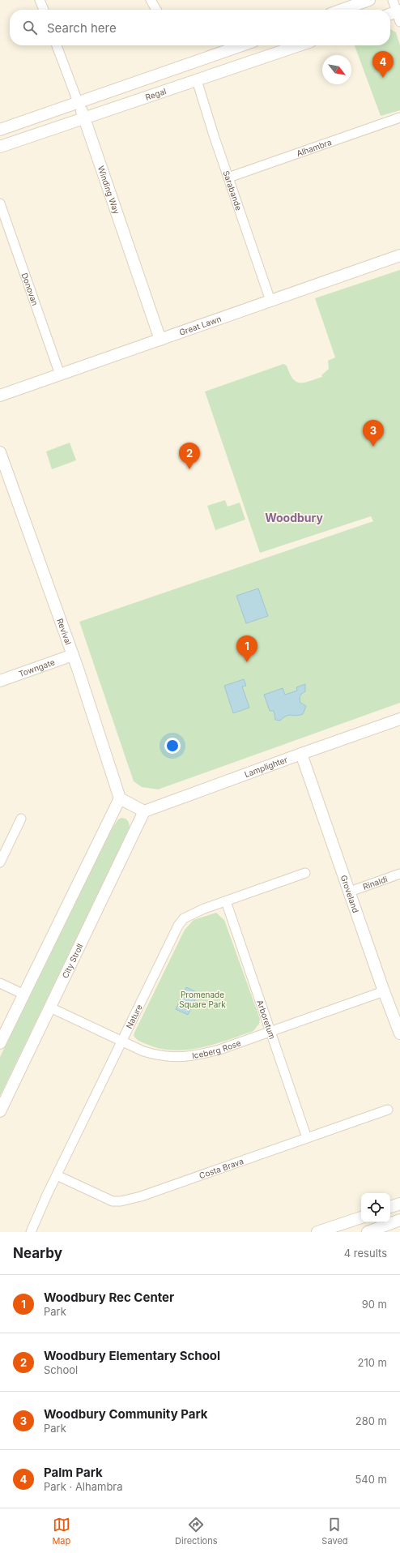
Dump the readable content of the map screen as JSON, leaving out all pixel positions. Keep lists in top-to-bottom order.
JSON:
{
  "streets": {
    "street": [
      "Regal",
      "Alhambra",
      "Winding Way",
      "Sarabande",
      "Donovan",
      "Great Lawn",
      "Revival",
      "Towngate",
      "Lamplighter",
      "Rinaldi",
      "Groveland",
      "City Stroll",
      "Nature",
      "Arboretum",
      "Iceberg Rose",
      "Costa Brava"
    ]
  },
  "crossings": [
    ["Regal", "Winding Way"],
    ["Regal", "Sarabande"],
    ["Alhambra", "Sarabande"],
    ["Winding Way", "Great Lawn"],
    ["Sarabande", "Great Lawn"],
    ["Donovan", "Great Lawn"],
    ["Revival", "Towngate"],
    ["Lamplighter", "Groveland"],
    ["Lamplighter", "City Stroll"],
    ["Rinaldi", "Groveland"],
    ["Groveland", "Iceberg Rose"],
    ["City Stroll", "Iceberg Rose"],
    ["Nature", "Arboretum"],
    ["Nature", "Iceberg Rose"],
    ["Nature", "Costa Brava"],
    ["Arboretum", "Iceberg Rose"],
    ["Arboretum", "Costa Brava"]
  ],
  "districts": ["Woodbury"],
  "parks": ["Promenade Square Park"],
  "north": "bottom right",
  "page": {
    "search": "Search here",
    "pins": [
      "4",
      "3",
      "2",
      "1"
    ],
    "heading": ["Nearby", "4 results"],
    "list": [
      {
        "mark": "1",
        "name": "Woodbury Rec Center",
        "note": "Park",
        "value": "90 m"
      },
      {
        "mark": "2",
        "name": "Woodbury Elementary School",
        "note": "School",
        "value": "210 m"
      },
      {
        "mark": "3",
        "name": "Woodbury Community Park",
        "note": "Park",
        "value": "280 m"
      },
      {
        "mark": "4",
        "name": "Palm Park",
        "note": "Park · Alhambra",
        "value": "540 m"
      }
    ],
    "nav": ["Map", "Directions", "Saved"]
  }
}
